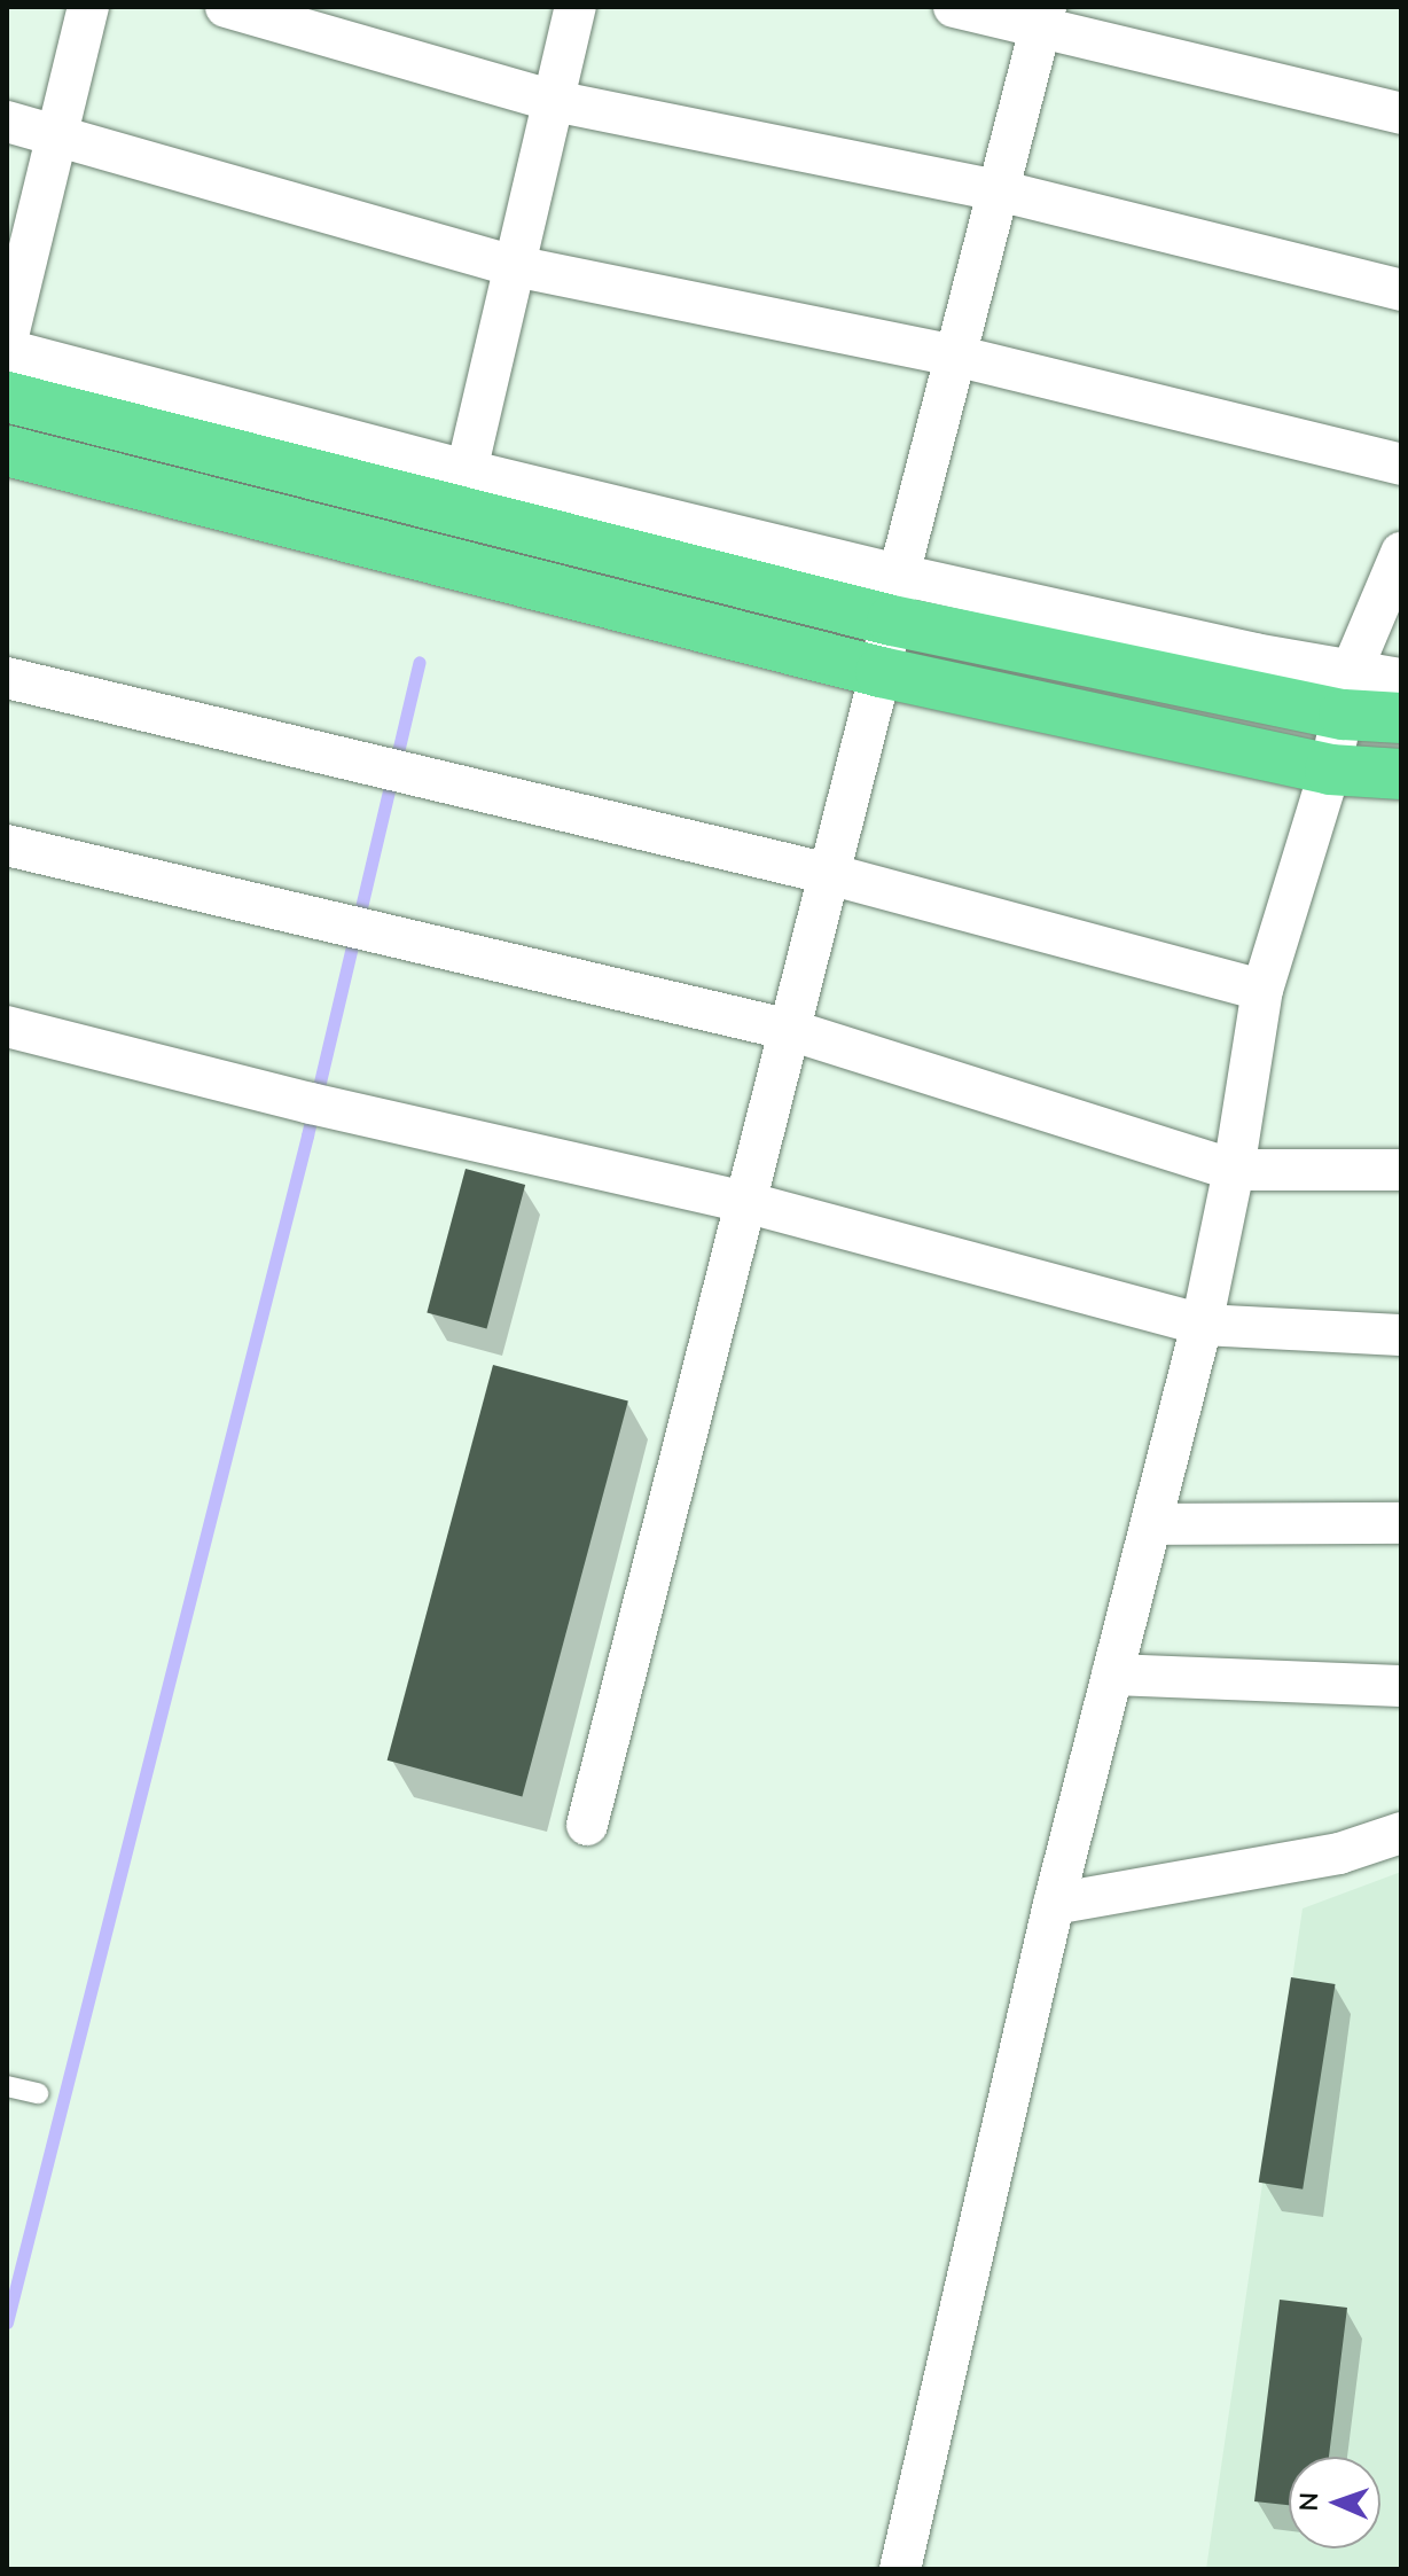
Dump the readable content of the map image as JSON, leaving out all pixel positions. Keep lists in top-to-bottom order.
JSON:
{
  "north": "left"
}
